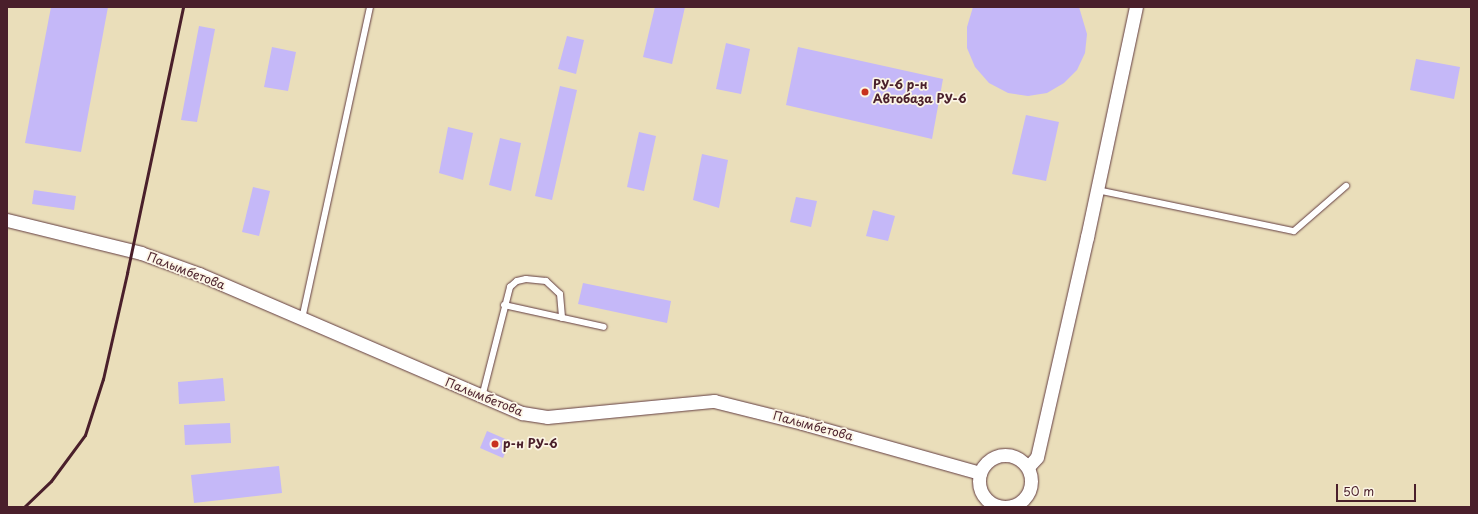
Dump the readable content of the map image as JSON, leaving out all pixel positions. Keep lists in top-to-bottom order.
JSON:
{
  "streets": {
    "street": ["Палымбетова"]
  },
  "places": ["РУ-6 р-н Автобаза РУ-6", "р-н РУ-6"],
  "scale_bar": "50 m"
}
